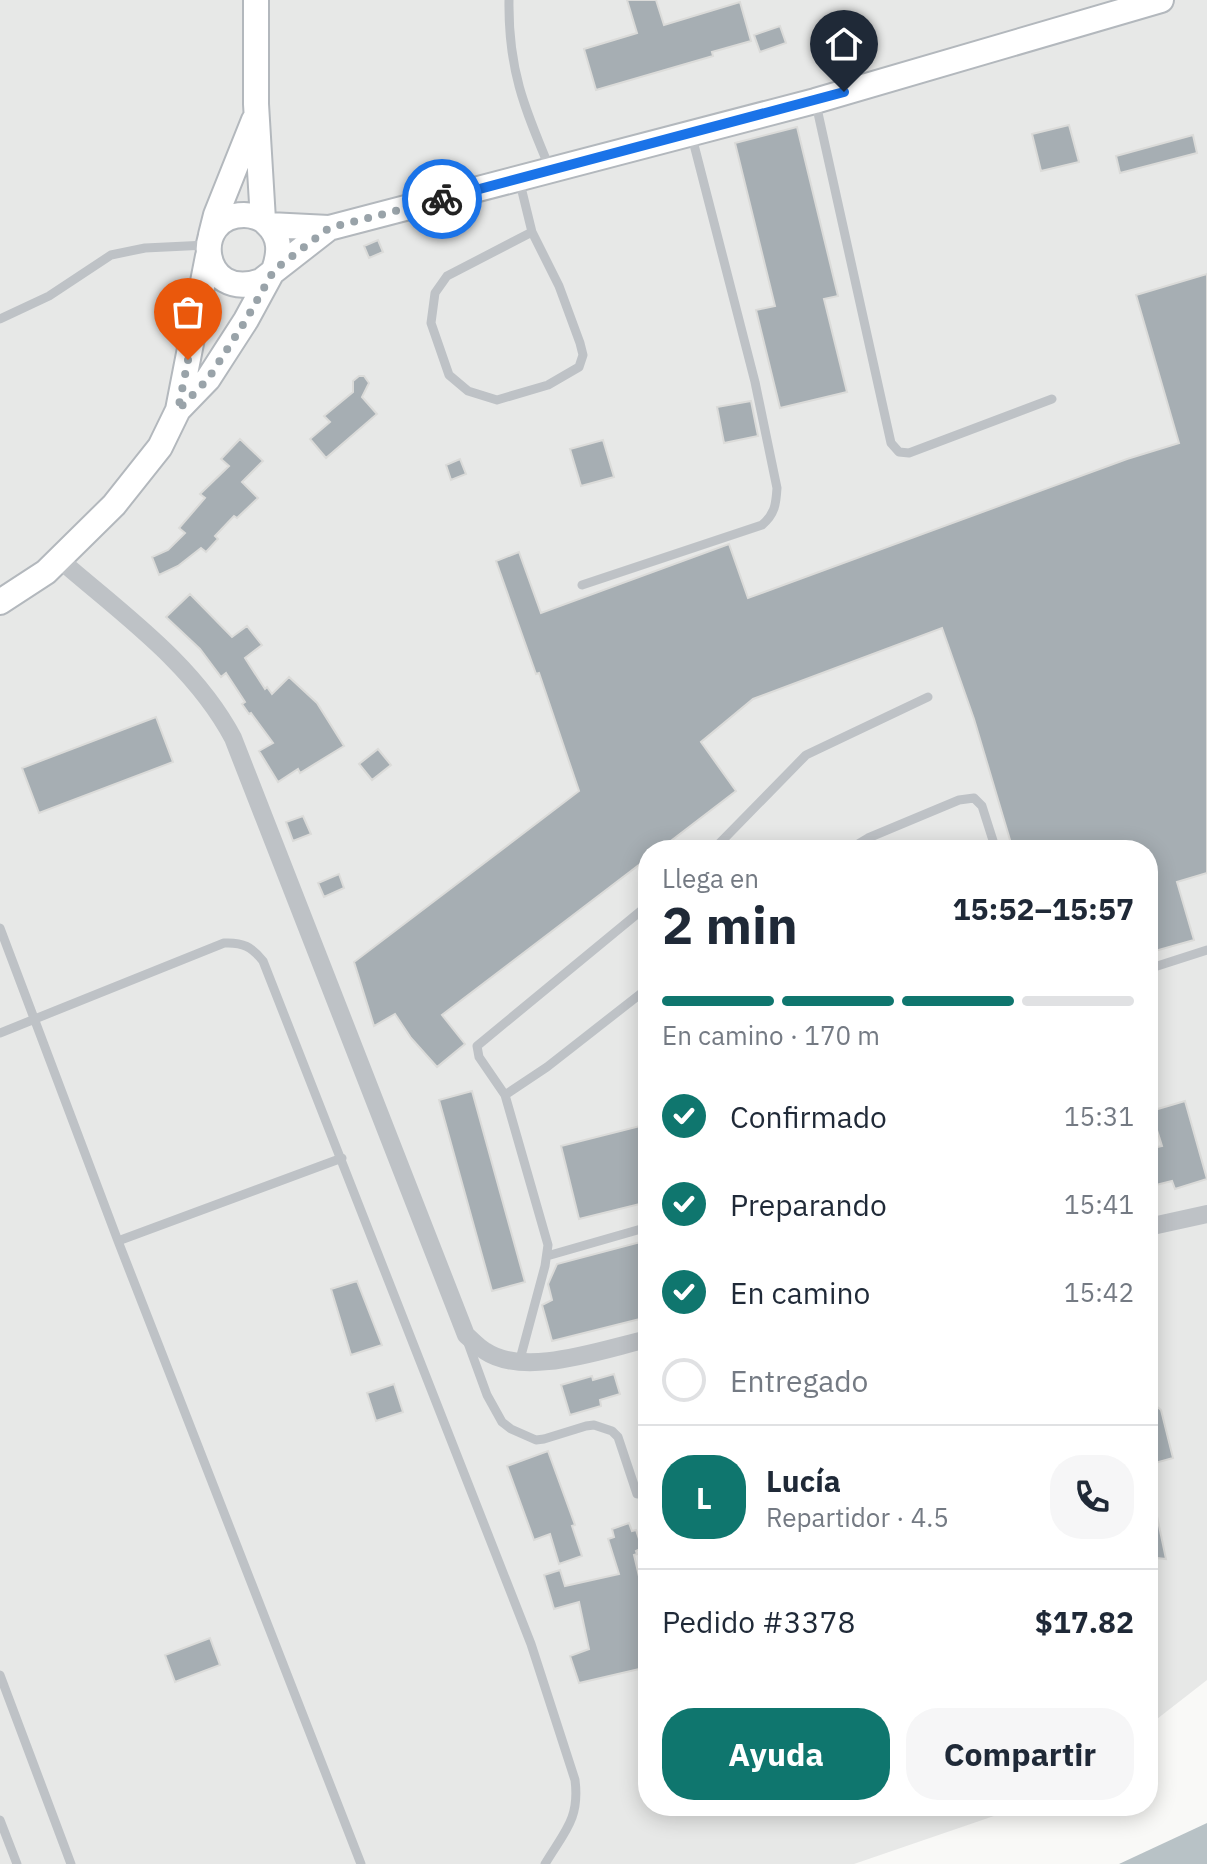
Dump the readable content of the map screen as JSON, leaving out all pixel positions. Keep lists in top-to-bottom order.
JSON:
{
  "page": {
    "heading": ["2 min", "Llega en", "15:52–15:57"],
    "panel": [
      "Lucía",
      "Repartidor · 4.5",
      "Pedido #3378",
      "$17.82"
    ],
    "bar": "En camino · 170 m",
    "list": [
      ["Confirmado", "15:31"],
      ["Preparando", "15:41"],
      ["En camino", "15:42"],
      "Entregado"
    ],
    "round": "L",
    "buttons": ["Ayuda", "Compartir"]
  }
}
